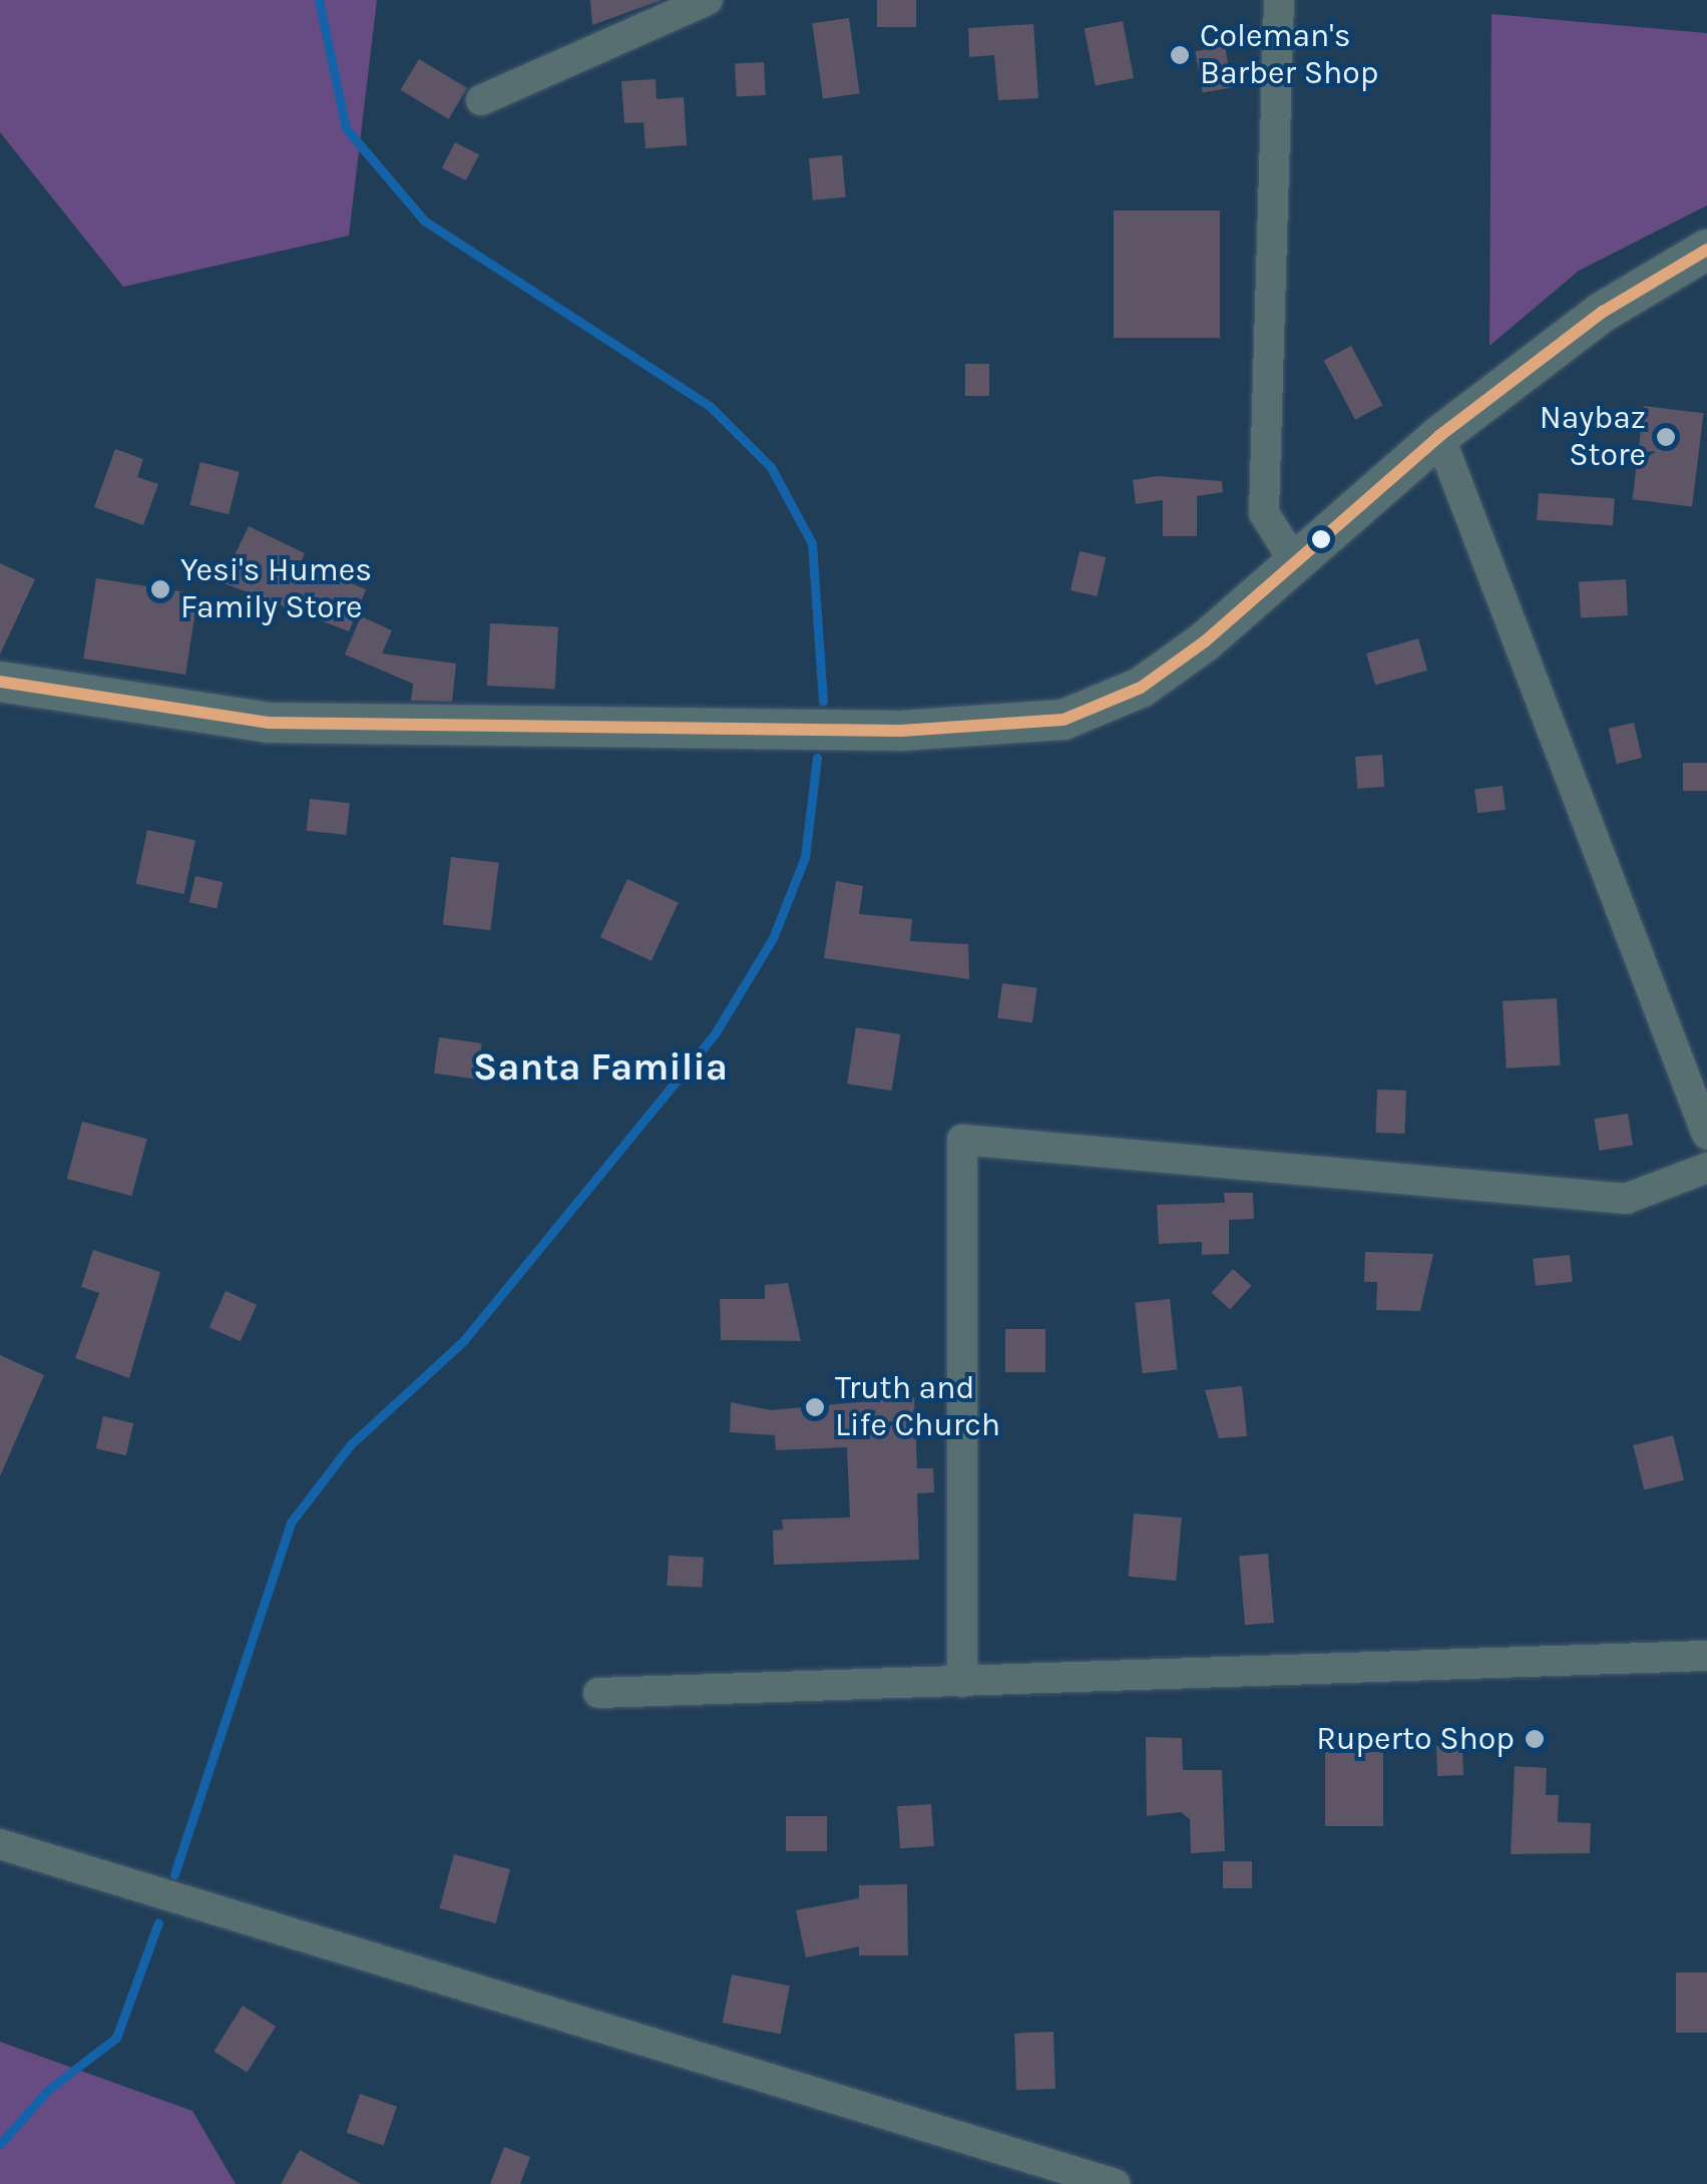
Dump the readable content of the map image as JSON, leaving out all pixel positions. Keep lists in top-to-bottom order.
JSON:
{
  "districts": ["Santa Familia"],
  "places": [
    "Coleman's Barber Shop",
    "Naybaz Store",
    "Yesi's Humes Family Store",
    "Truth and Life Church",
    "Ruperto Shop"
  ]
}
